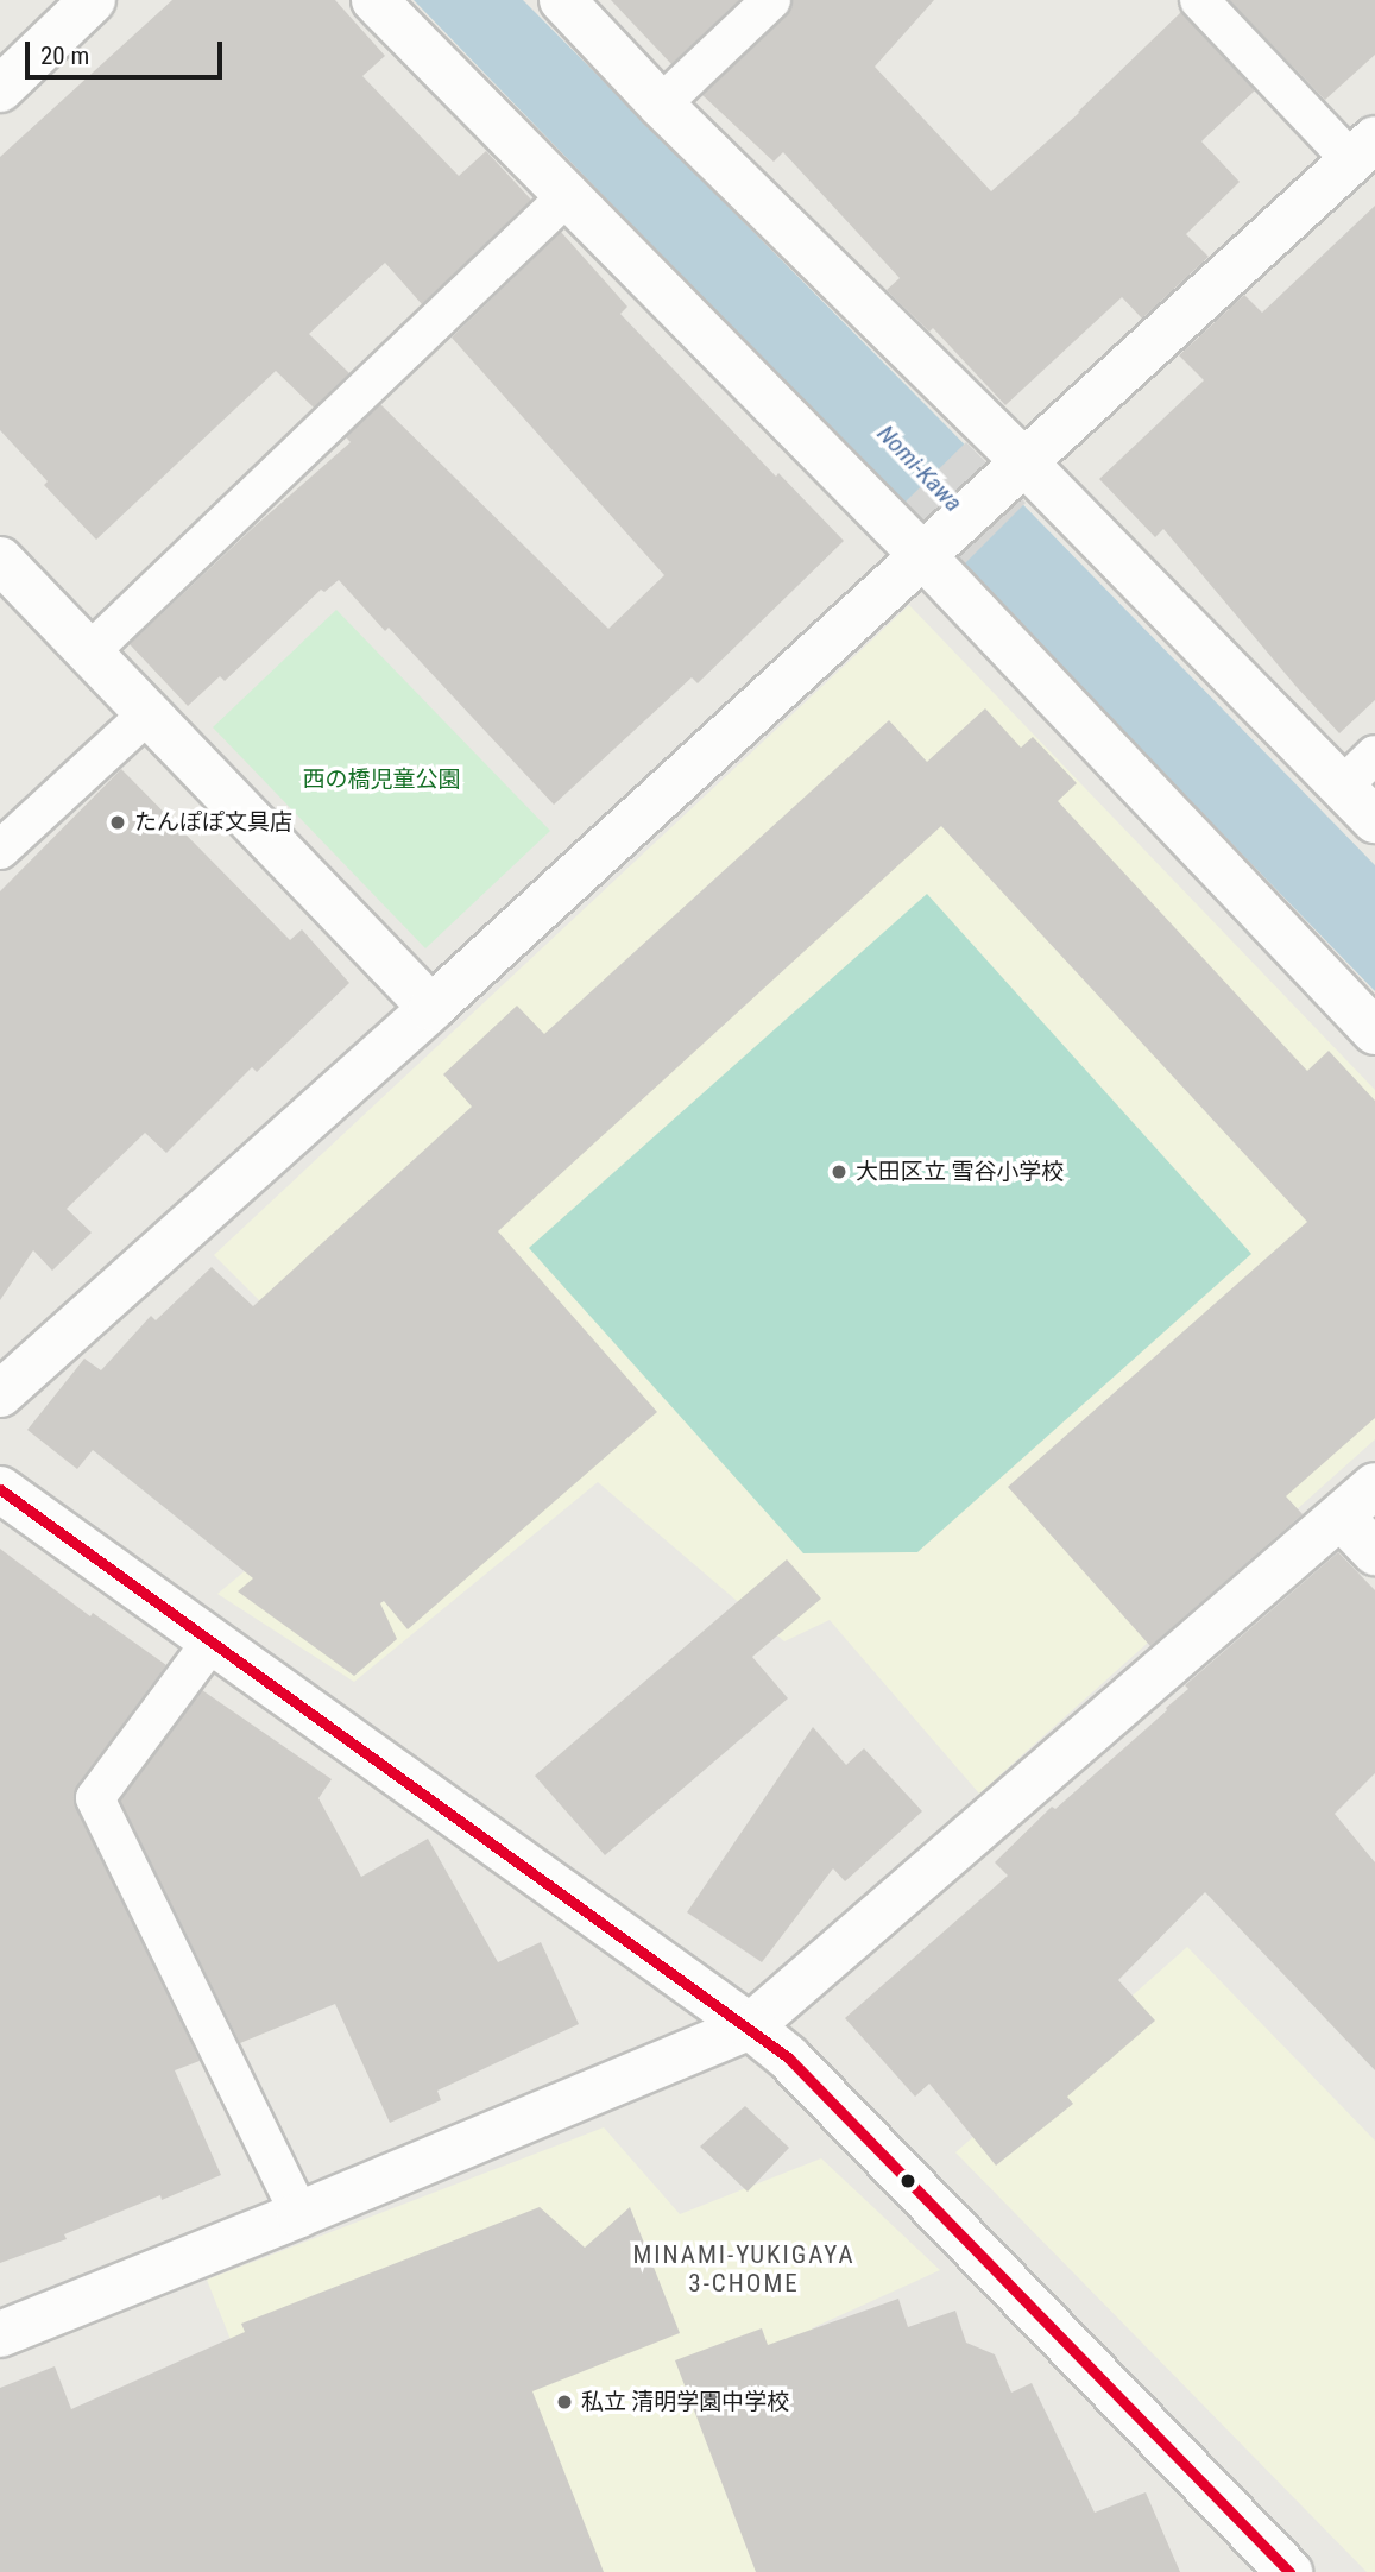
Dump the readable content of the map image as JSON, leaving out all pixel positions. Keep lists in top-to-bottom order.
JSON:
{
  "districts": ["MINAMI-YUKIGAYA 3-CHOME"],
  "water": ["Nomi-Kawa"],
  "parks": ["西の橋児童公園"],
  "places": ["たんぽぽ文具店", "大田区立 雪谷小学校", "私立 清明学園中学校"],
  "scale_bar": "20 m"
}
